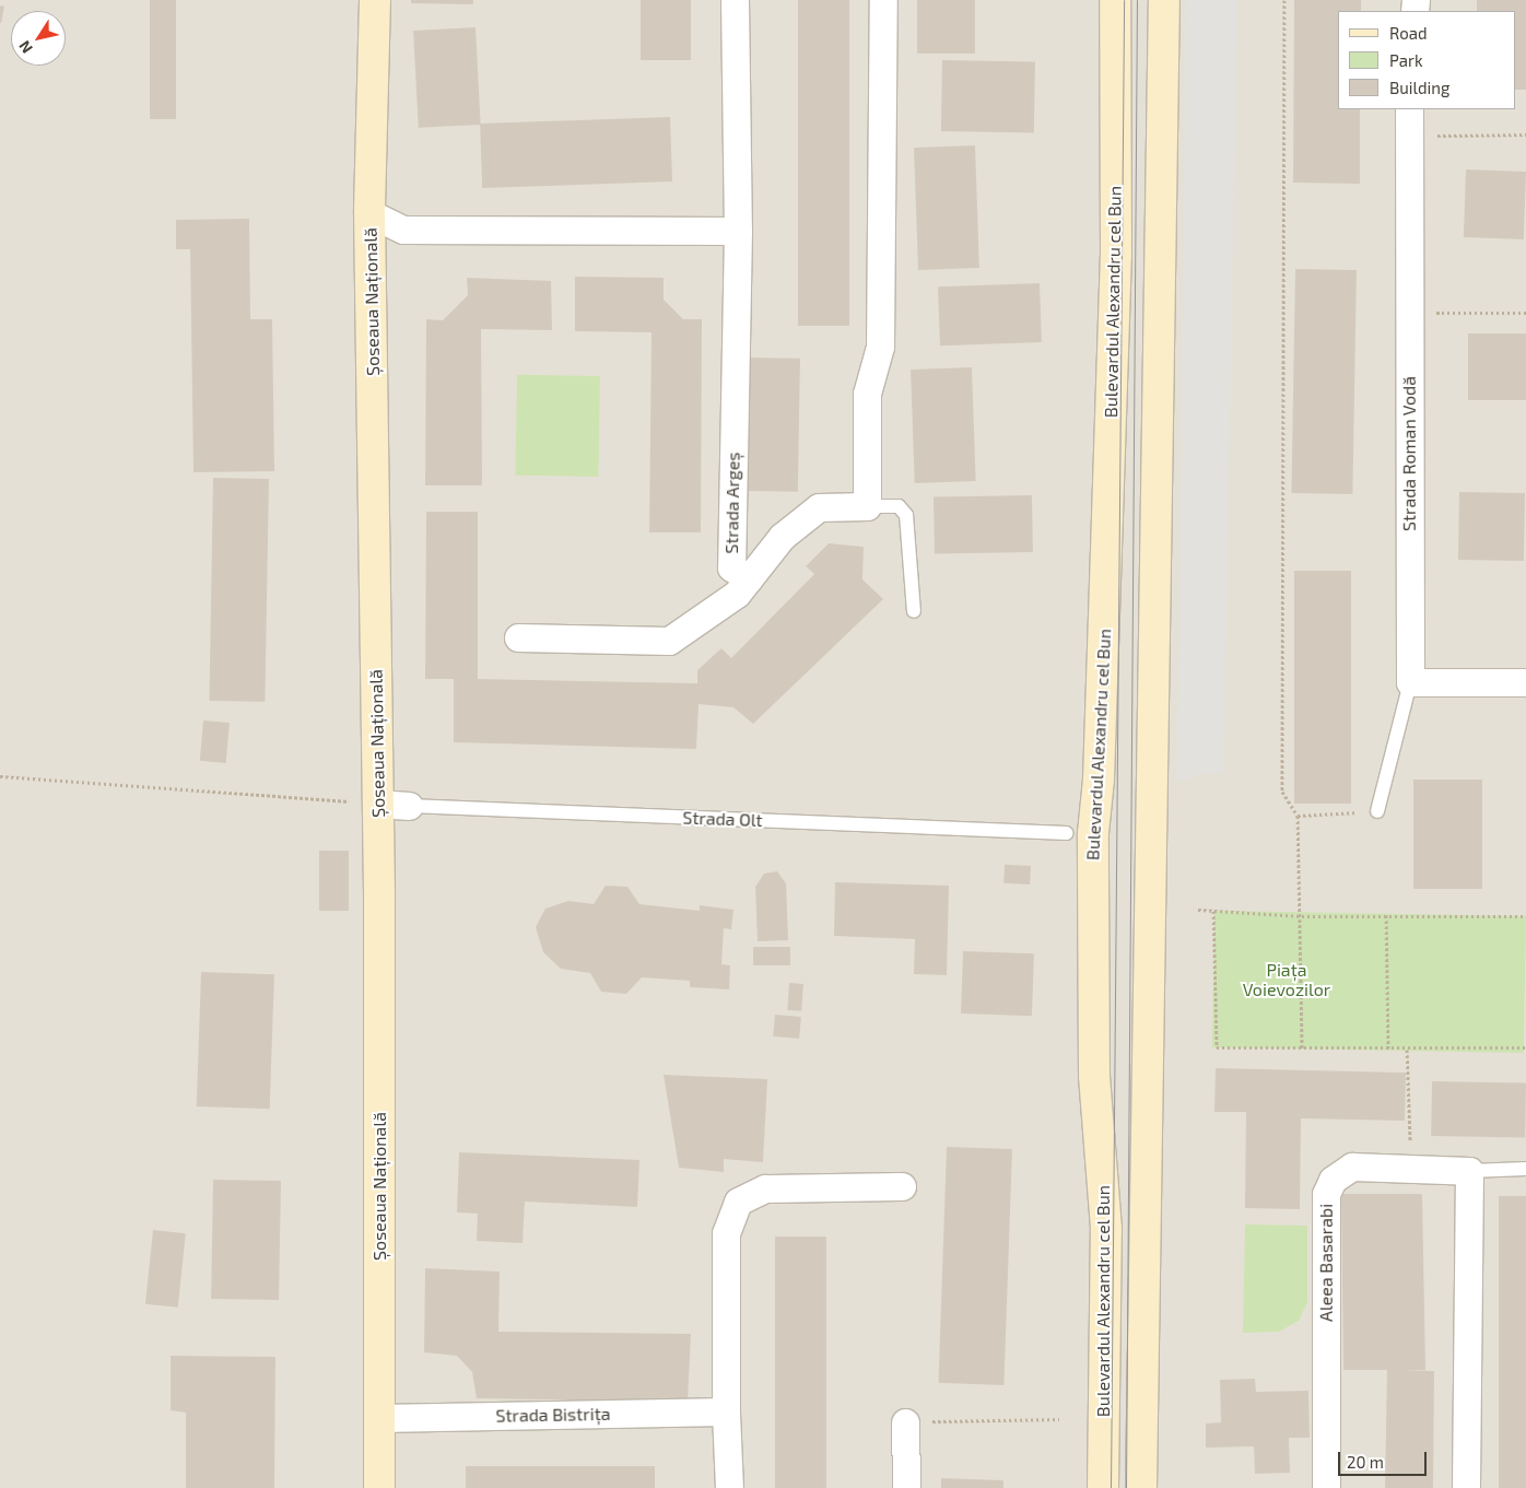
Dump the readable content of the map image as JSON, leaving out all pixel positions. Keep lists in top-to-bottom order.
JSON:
{
  "streets": {
    "main road": ["Șoseaua Națională", "Bulevardul Alexandru cel Bun"],
    "street": [
      "Strada Roman Vodă",
      "Strada Argeș",
      "Strada Olt",
      "Aleea Basarabi",
      "Strada Bistrița"
    ]
  },
  "crossings": [
    ["Șoseaua Națională", "Strada Olt"],
    ["Șoseaua Națională", "Strada Bistrița"]
  ],
  "parks": ["Piața Voievozilor"],
  "legend": ["Road", "Park", "Building"],
  "scale_bar": "20 m",
  "north": "bottom left"
}
